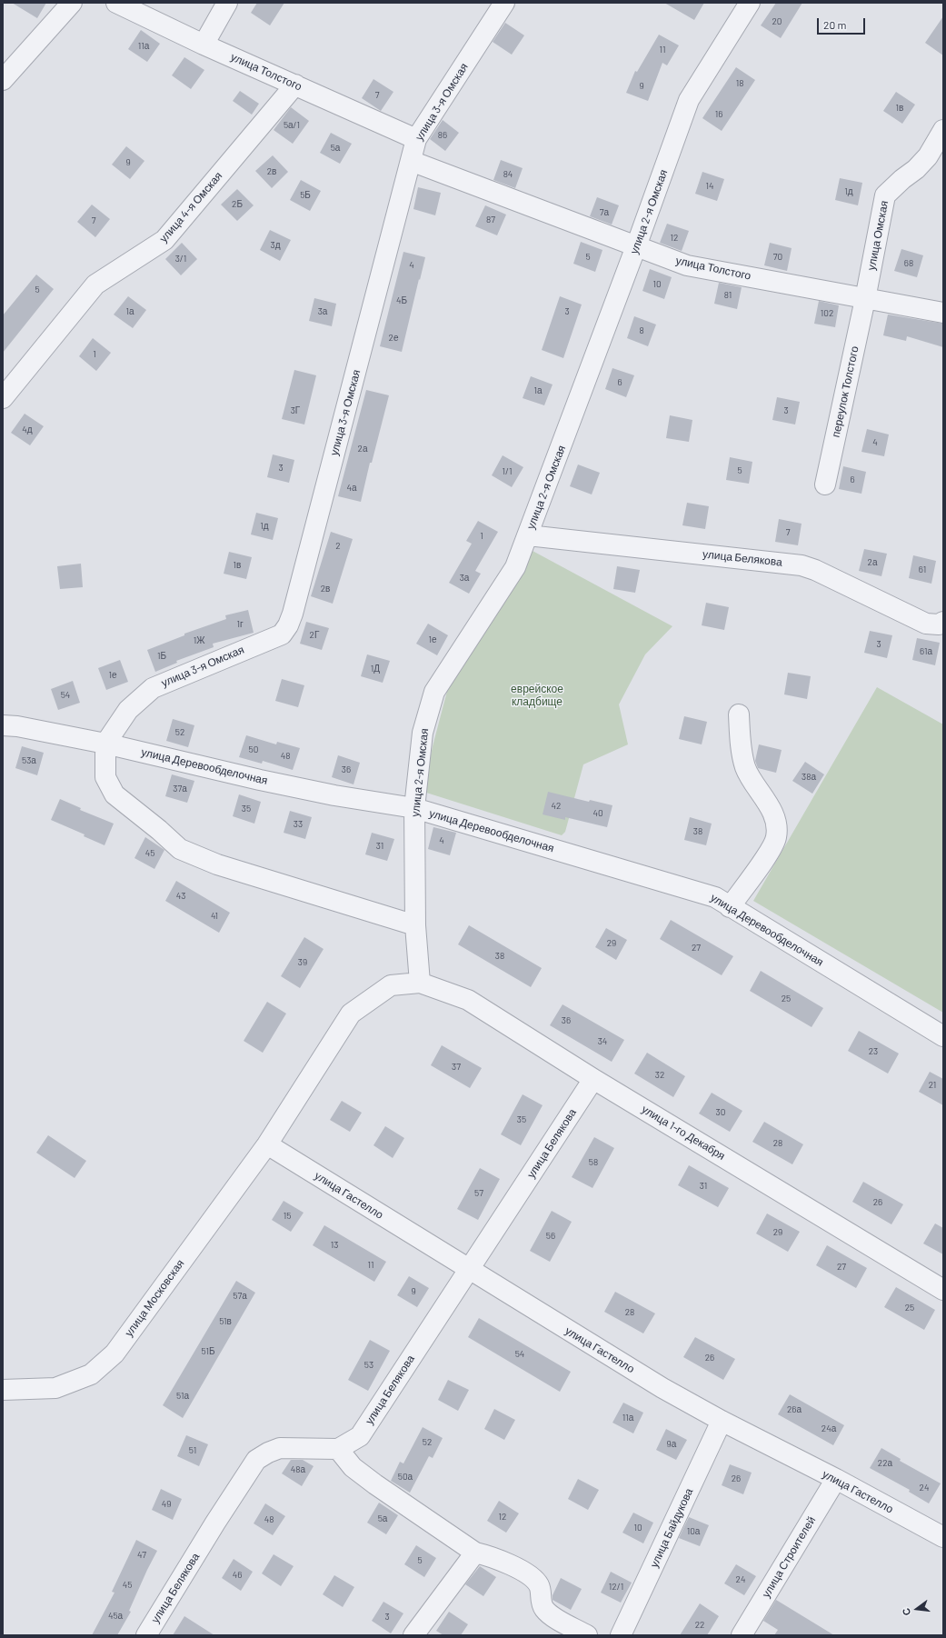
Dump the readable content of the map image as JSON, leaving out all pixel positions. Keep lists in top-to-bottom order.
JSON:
{
  "streets": {
    "street": [
      "улица Толстого",
      "улица 3-я Омская",
      "улица 4-я Омская",
      "улица 2-я Омская",
      "улица Омская",
      "переулок Толстого",
      "улица Белякова",
      "улица Деревообделочная",
      "улица 1-го Декабря",
      "улица Гастелло",
      "улица Московская",
      "улица Байдукова",
      "улица Строителей"
    ]
  },
  "crossings": [
    ["улица Толстого", "улица 3-я Омская"],
    ["улица Толстого", "улица 4-я Омская"],
    ["улица Толстого", "улица 2-я Омская"],
    ["улица Толстого", "улица Омская"],
    ["улица Толстого", "переулок Толстого"],
    ["улица 3-я Омская", "улица Деревообделочная"],
    ["улица 2-я Омская", "улица Белякова"],
    ["улица 2-я Омская", "улица Деревообделочная"],
    ["улица 2-я Омская", "улица 1-го Декабря"],
    ["улица 2-я Омская", "улица Московская"],
    ["улица Омская", "переулок Толстого"],
    ["улица Белякова", "улица 1-го Декабря"],
    ["улица Белякова", "улица Гастелло"],
    ["улица 1-го Декабря", "улица Московская"],
    ["улица Гастелло", "улица Московская"],
    ["улица Гастелло", "улица Байдукова"],
    ["улица Гастелло", "улица Строителей"]
  ],
  "parks": ["еврейское кладбище"],
  "house_numbers": [
    "20",
    "11а",
    "11",
    "18",
    "9",
    "7",
    "1в",
    "16",
    "5а/1",
    "86",
    "5а",
    "9",
    "2в",
    "84",
    "14",
    "1д",
    "5Б",
    "2Б",
    "7а",
    "87",
    "7",
    "12",
    "3д",
    "5",
    "70",
    "3/1",
    "68",
    "4",
    "10",
    "5",
    "81",
    "4Б",
    "1а",
    "3а",
    "3",
    "102",
    "8",
    "2е",
    "1",
    "6",
    "1а",
    "3Г",
    "3",
    "4д",
    "4",
    "2а",
    "3",
    "5",
    "1/1",
    "6",
    "4а",
    "1д",
    "7",
    "1",
    "2",
    "2а",
    "1в",
    "61",
    "3а",
    "2в",
    "1г",
    "2Г",
    "1е",
    "1Ж",
    "3",
    "61а",
    "1Б",
    "1Д",
    "1е",
    "54",
    "52",
    "50",
    "48",
    "53а",
    "36",
    "38а",
    "37а",
    "42",
    "35",
    "40",
    "33",
    "38",
    "4",
    "31",
    "45",
    "43",
    "41",
    "29",
    "27",
    "38",
    "39",
    "25",
    "36",
    "34",
    "23",
    "37",
    "32",
    "21",
    "30",
    "35",
    "28",
    "58",
    "31",
    "57",
    "26",
    "15",
    "29",
    "56",
    "13",
    "11",
    "27",
    "9",
    "57а",
    "25",
    "28",
    "51в",
    "51Б",
    "54",
    "26",
    "53",
    "51а",
    "26а",
    "11а",
    "24а",
    "52",
    "9а",
    "51",
    "22а",
    "48а",
    "50а",
    "26",
    "24",
    "49",
    "12",
    "5а",
    "48",
    "10",
    "10а",
    "47",
    "5",
    "46",
    "24",
    "45",
    "12/1",
    "45а",
    "3",
    "22"
  ],
  "scale_bar": "20 m",
  "north": "left"
}
